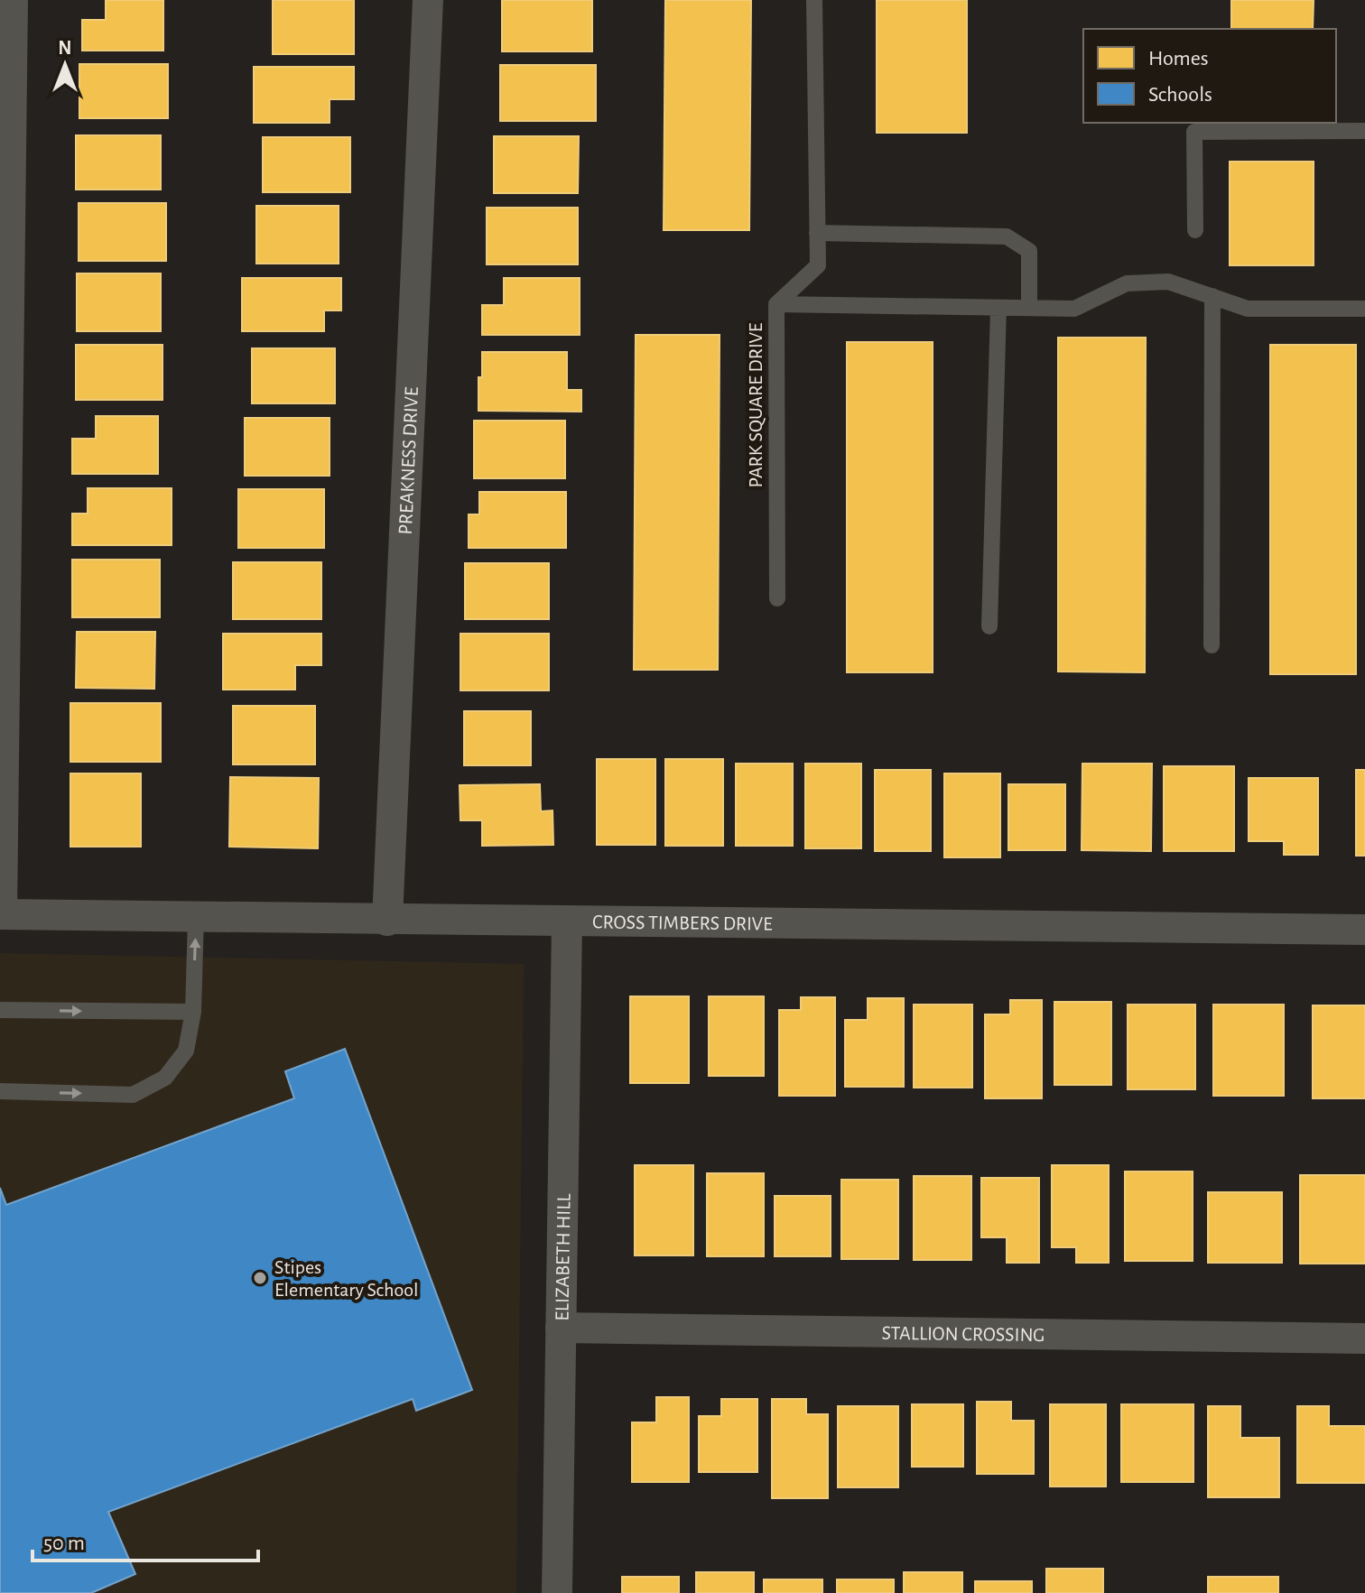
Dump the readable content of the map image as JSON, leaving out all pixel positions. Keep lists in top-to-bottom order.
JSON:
{
  "streets": {
    "street": [
      "PREAKNESS DRIVE",
      "CROSS TIMBERS DRIVE",
      "ELIZABETH HILL",
      "STALLION CROSSING"
    ],
    "lane": ["PARK SQUARE DRIVE"]
  },
  "crossings": [
    ["PREAKNESS DRIVE", "CROSS TIMBERS DRIVE"],
    ["CROSS TIMBERS DRIVE", "ELIZABETH HILL"],
    ["ELIZABETH HILL", "STALLION CROSSING"]
  ],
  "places": ["Stipes Elementary School"],
  "legend": ["Homes", "Schools"],
  "scale_bar": "50 m",
  "north": "top"
}
